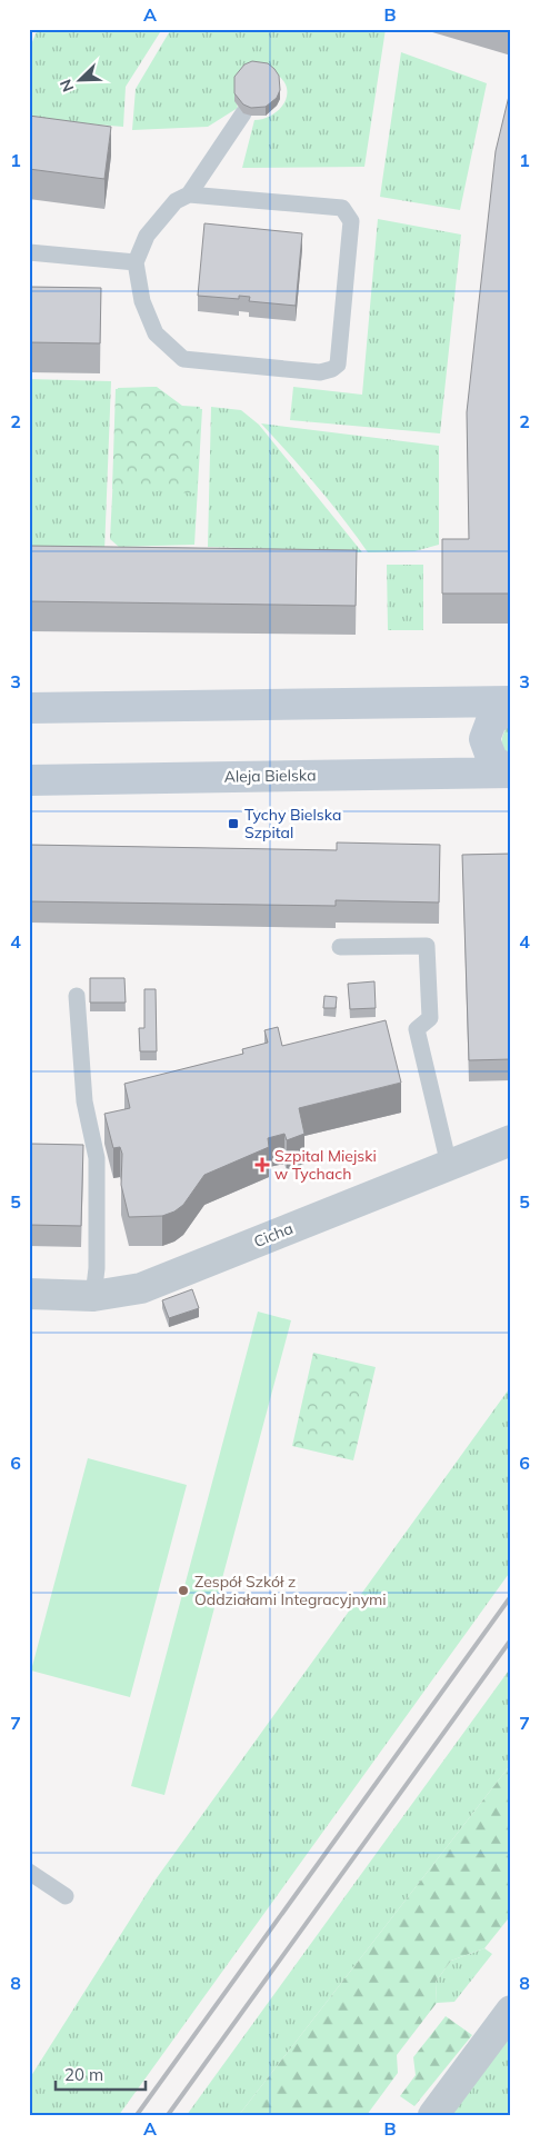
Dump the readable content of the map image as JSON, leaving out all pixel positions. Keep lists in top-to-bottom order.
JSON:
{
  "streets": {
    "main road": ["Aleja Bielska"],
    "street": ["Cicha"]
  },
  "places": {
    "transit": ["Tychy Bielska Szpital"],
    "health": ["Szpital Miejski w Tychach"],
    "other": ["Zespół Szkół z Oddziałami Integracyjnymi"]
  },
  "scale_bar": "20 m",
  "north": "bottom left",
  "grid": {
    "columns": ["A", "B"],
    "rows": [
      "1",
      "2",
      "3",
      "4",
      "5",
      "6",
      "7",
      "8"
    ]
  }
}
